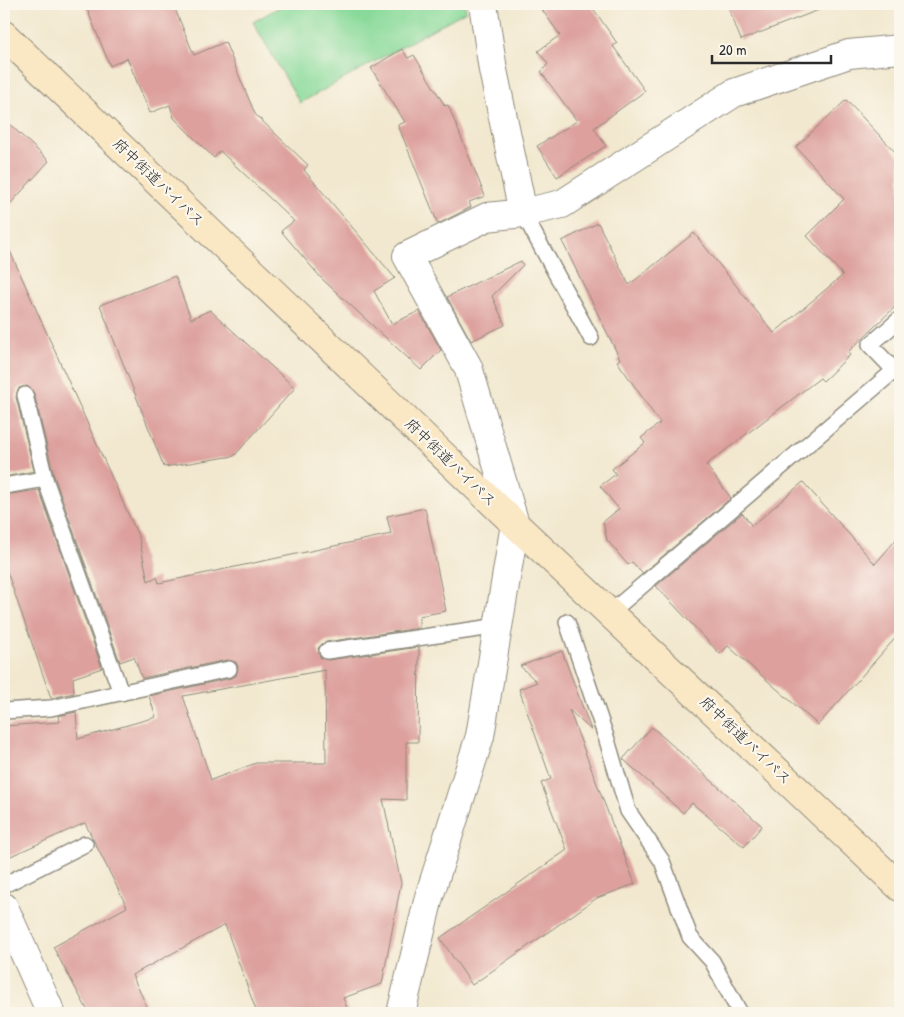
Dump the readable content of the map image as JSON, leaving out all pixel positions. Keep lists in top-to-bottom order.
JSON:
{
  "streets": {
    "street": ["府中街道バイパス"]
  },
  "scale_bar": "20 m"
}
